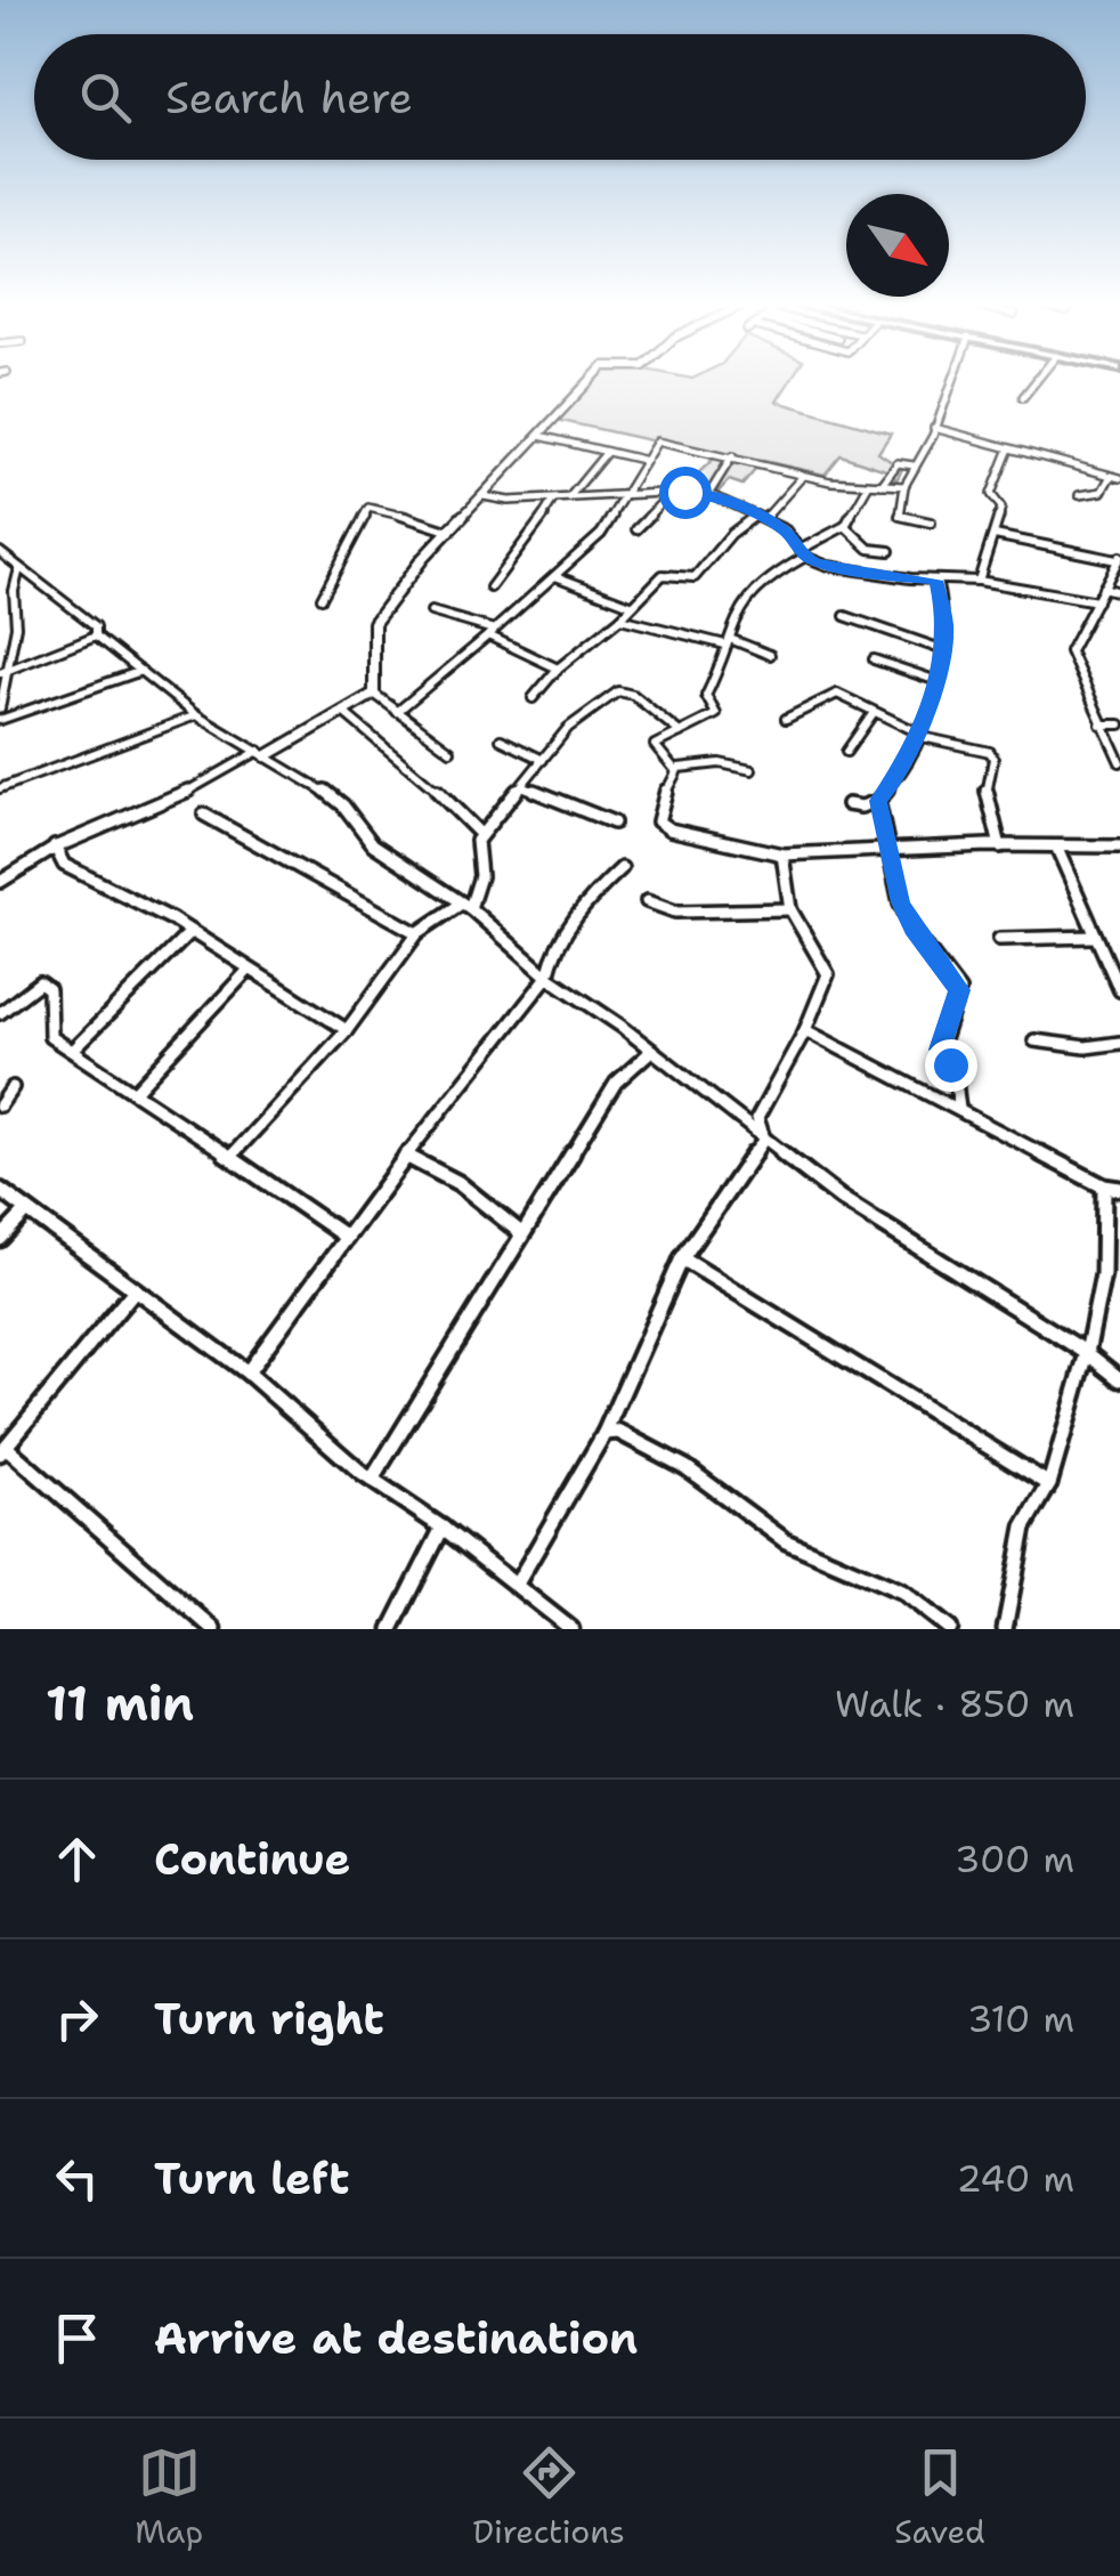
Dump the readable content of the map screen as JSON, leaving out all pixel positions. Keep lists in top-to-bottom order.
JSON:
{
  "north": "bottom right",
  "page": {
    "search": "Search here",
    "heading": ["11 min", "Walk · 850 m"],
    "list": [
      ["Continue", "300 m"],
      ["Turn right", "310 m"],
      ["Turn left", "240 m"],
      "Arrive at destination"
    ],
    "nav": ["Map", "Directions", "Saved"]
  }
}
